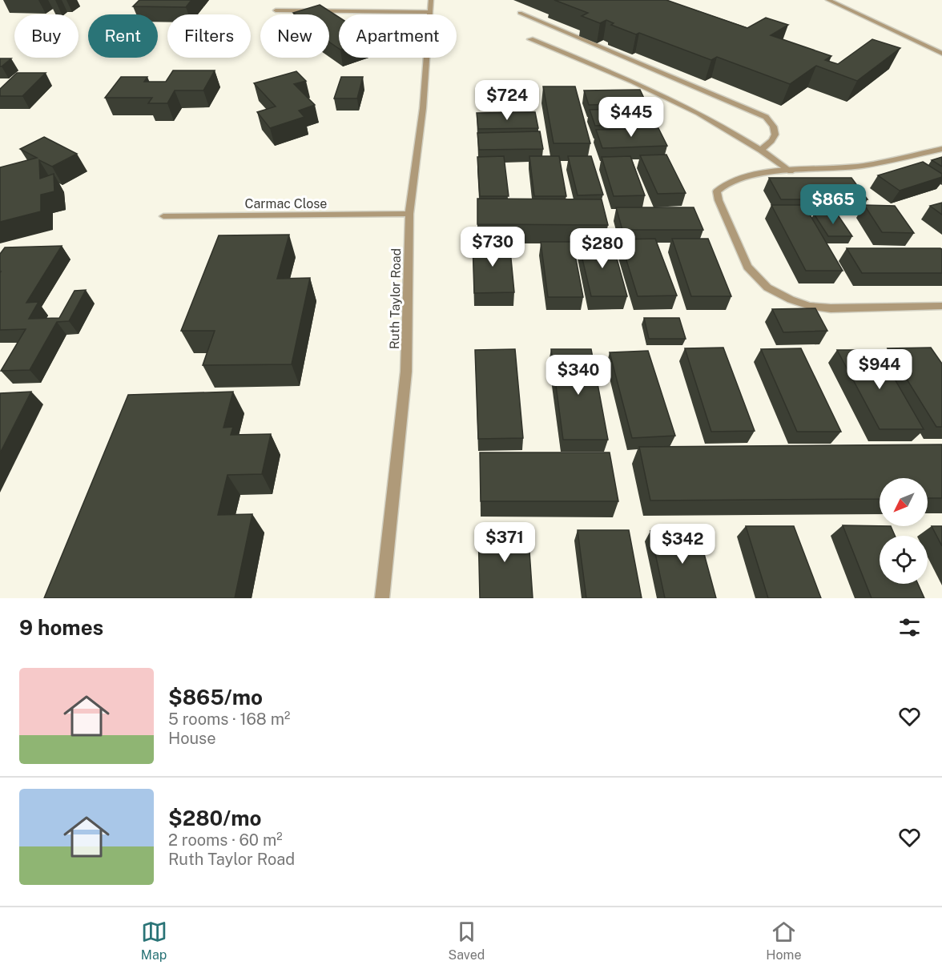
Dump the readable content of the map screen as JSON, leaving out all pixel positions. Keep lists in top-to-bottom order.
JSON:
{
  "streets": {
    "street": ["Carmac Close", "Ruth Taylor Road"]
  },
  "crossings": [
    ["Carmac Close", "Ruth Taylor Road"]
  ],
  "north": "bottom left",
  "page": {
    "chip": [
      "Buy",
      "Rent",
      "Filters",
      "New",
      "Apartment"
    ],
    "price": [
      "$724",
      "$445",
      "$865",
      "$730",
      "$280",
      "$944",
      "$340",
      "$371",
      "$342"
    ],
    "heading": "9 homes",
    "list": [
      {
        "name": "$865/mo",
        "note": "5 rooms · 168 m² · House"
      },
      {
        "name": "$280/mo",
        "note": "2 rooms · 60 m² · Ruth Taylor Road"
      }
    ],
    "tabs": ["Map", "Saved", "Home"]
  }
}
